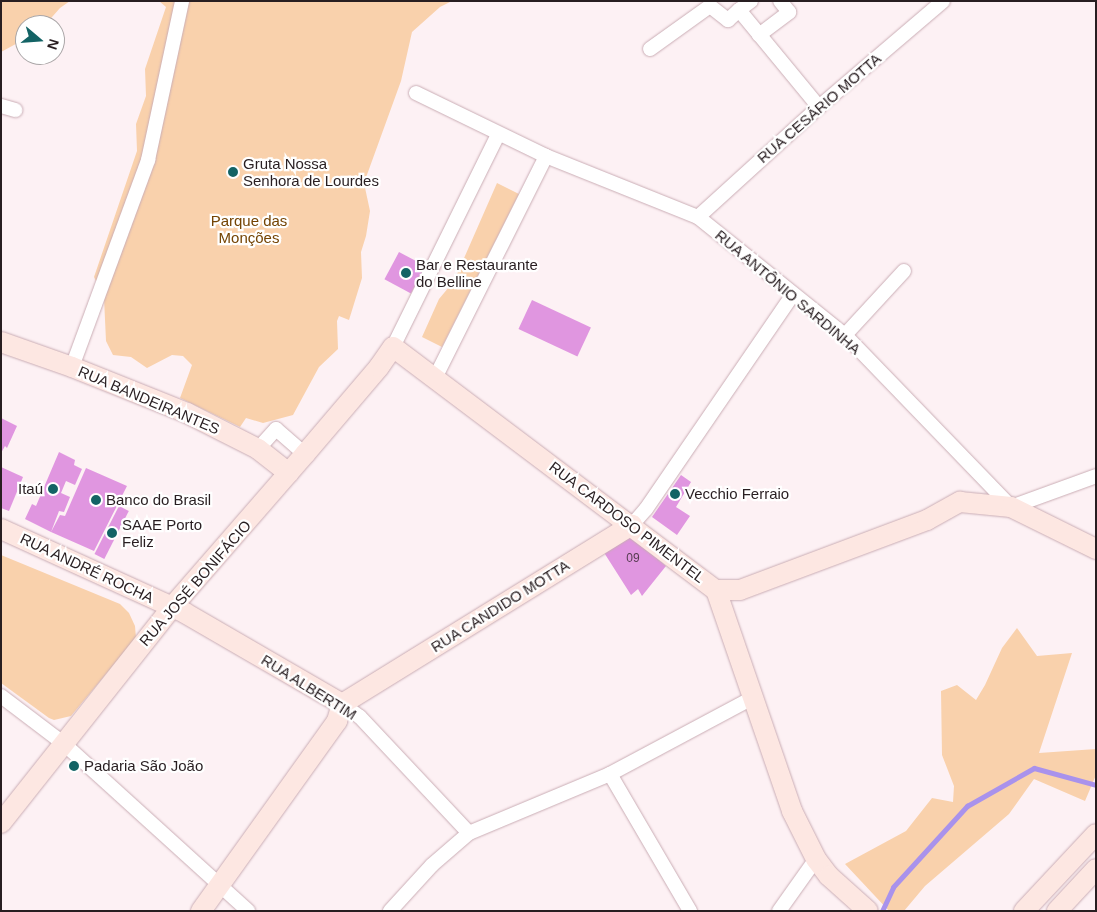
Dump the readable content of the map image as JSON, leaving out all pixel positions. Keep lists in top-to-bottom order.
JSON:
{
  "streets": {
    "street": [
      "RUA CESÁRIO MOTTA",
      "RUA ANTÔNIO SARDINHA",
      "RUA BANDEIRANTES",
      "RUA CARDOSO PIMENTEL",
      "RUA ANDRÉ ROCHA",
      "RUA JOSÉ BONIFÁCIO",
      "RUA CANDIDO MOTTA",
      "RUA ALBERTIM"
    ]
  },
  "crossings": [
    ["RUA CESÁRIO MOTTA", "RUA ANTÔNIO SARDINHA"],
    ["RUA ANTÔNIO SARDINHA", "RUA CANDIDO MOTTA"],
    ["RUA BANDEIRANTES", "RUA JOSÉ BONIFÁCIO"],
    ["RUA CARDOSO PIMENTEL", "RUA JOSÉ BONIFÁCIO"],
    ["RUA CARDOSO PIMENTEL", "RUA CANDIDO MOTTA"],
    ["RUA ANDRÉ ROCHA", "RUA JOSÉ BONIFÁCIO"],
    ["RUA ANDRÉ ROCHA", "RUA ALBERTIM"],
    ["RUA JOSÉ BONIFÁCIO", "RUA ALBERTIM"],
    ["RUA CANDIDO MOTTA", "RUA ALBERTIM"]
  ],
  "parks": ["Parque das Monções"],
  "places": [
    "Gruta Nossa Senhora de Lourdes",
    "Bar e Restaurante do Belline",
    "Itaú",
    "Vecchio Ferraio",
    "Banco do Brasil",
    "SAAE Porto Feliz",
    "Padaria São João"
  ],
  "house_numbers": ["09"],
  "north": "right"
}
